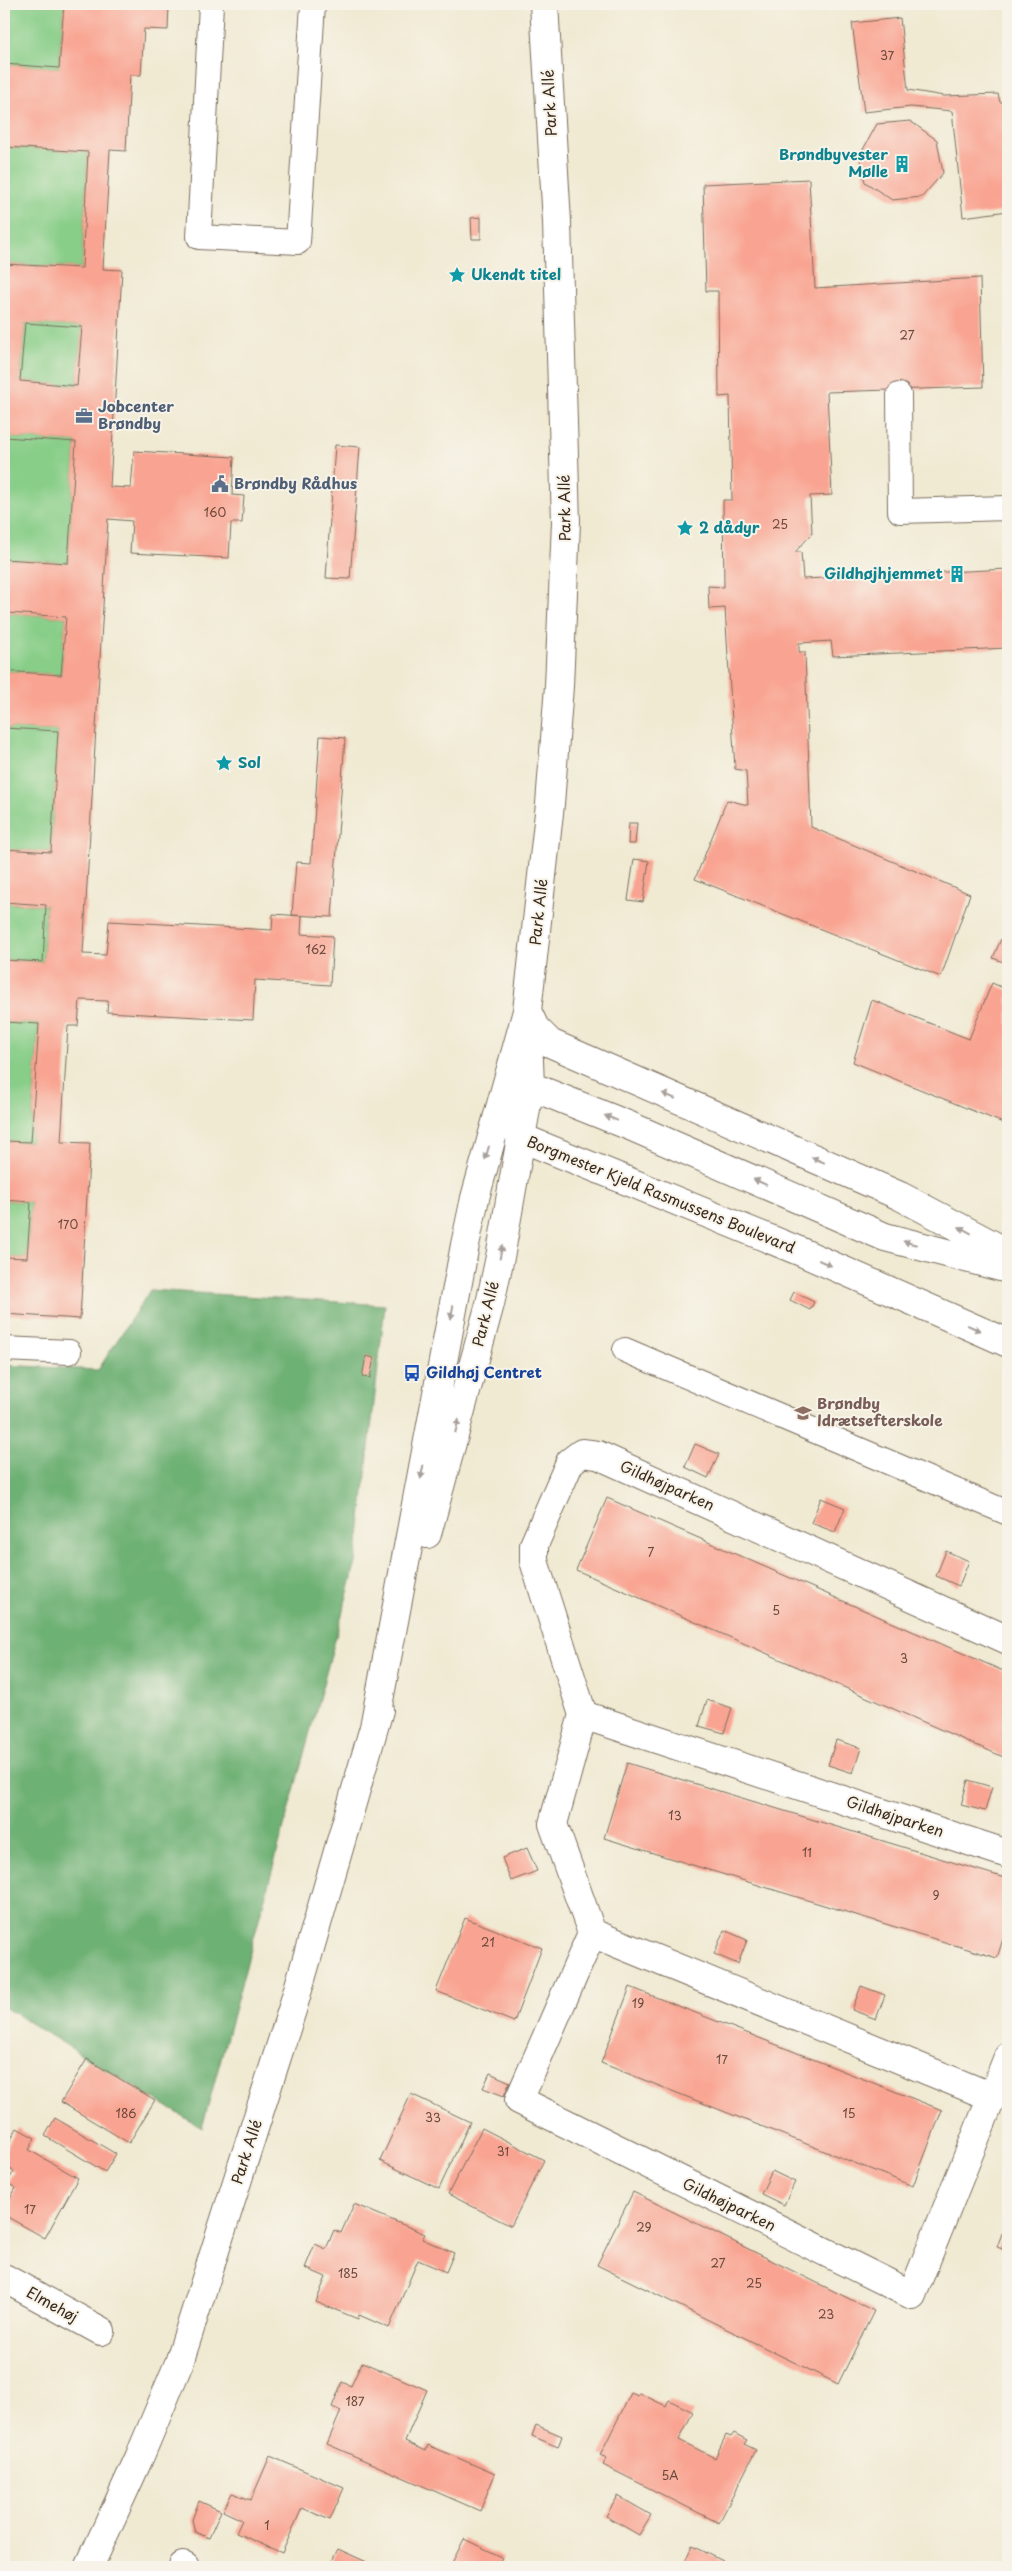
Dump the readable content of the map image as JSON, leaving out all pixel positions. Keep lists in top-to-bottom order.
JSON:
{
  "streets": {
    "street": [
      "Park Allé",
      "Borgmester Kjeld Rasmussens Boulevard",
      "Gildhøjparken",
      "Elmehøj"
    ]
  },
  "crossings": [
    ["Park Allé", "Borgmester Kjeld Rasmussens Boulevard"]
  ],
  "places": {
    "building": ["Brøndbyvester Mølle", "Gildhøjhjemmet"],
    "place": ["Ukendt titel", "2 dådyr", "Sol"],
    "office": ["Jobcenter Brøndby"],
    "public building": ["Brøndby Rådhus"],
    "bus stop": ["Gildhøj Centret"],
    "school or university": ["Brøndby Idrætsefterskole"]
  },
  "house_numbers": [
    "37",
    "27",
    "160",
    "25",
    "162",
    "170",
    "7",
    "5",
    "3",
    "13",
    "11",
    "9",
    "21",
    "19",
    "17",
    "186",
    "15",
    "33",
    "31",
    "17",
    "29",
    "27",
    "185",
    "25",
    "23",
    "187",
    "5A",
    "1"
  ]
}
